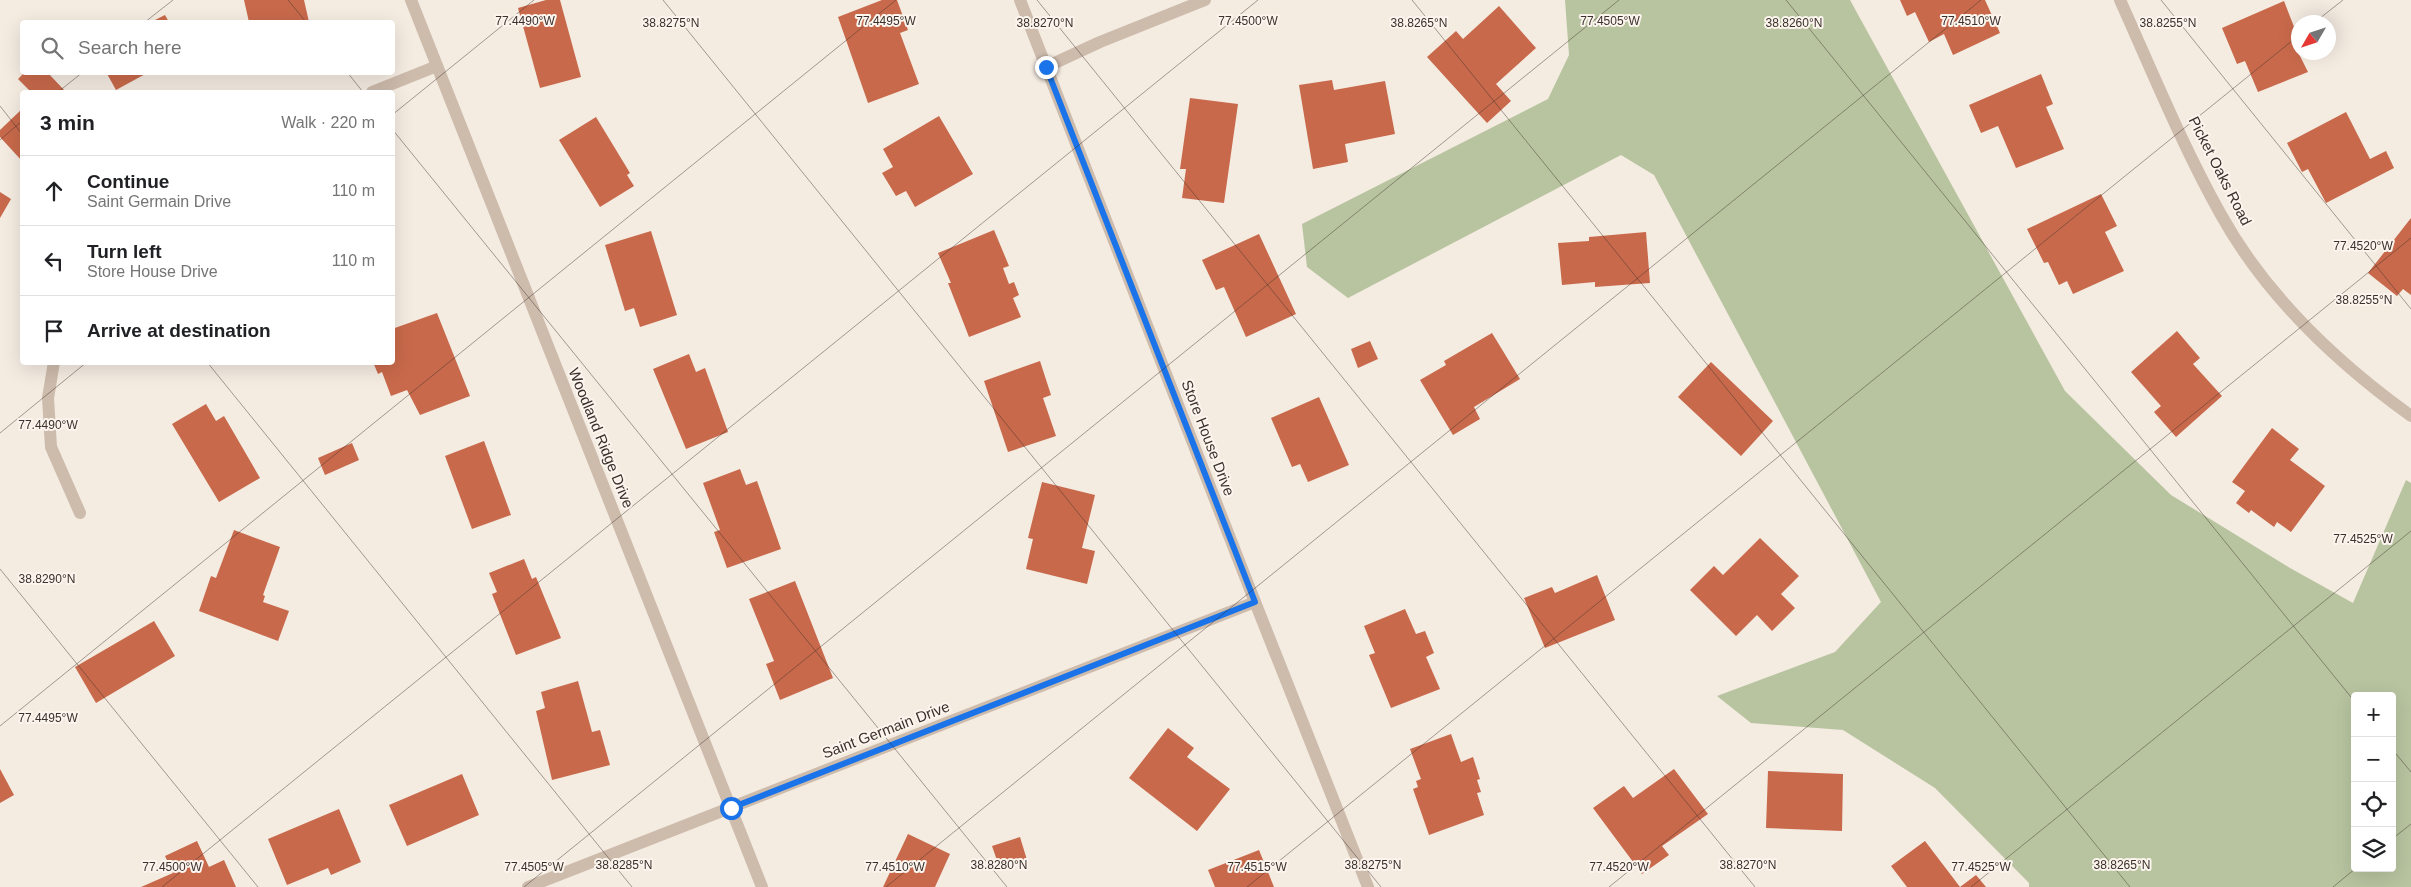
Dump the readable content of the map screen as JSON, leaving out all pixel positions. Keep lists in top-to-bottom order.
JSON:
{
  "streets": {
    "street": [
      "Picket Oaks Road",
      "Woodland Ridge Drive",
      "Store House Drive",
      "Saint Germain Drive"
    ]
  },
  "crossings": [
    ["Woodland Ridge Drive", "Saint Germain Drive"],
    ["Store House Drive", "Saint Germain Drive"]
  ],
  "north": "bottom left",
  "page": {
    "search": "Search here",
    "heading": ["3 min", "Walk · 220 m"],
    "list": [
      ["Continue", "Saint Germain Drive", "110 m"],
      ["Turn left", "Store House Drive", "110 m"],
      "Arrive at destination"
    ],
    "map_buttons": ["+", "−"]
  },
  "coordinates": [
    "77.4490°W",
    "77.4495°W",
    "77.4500°W",
    "77.4505°W",
    "77.4510°W",
    "38.8265°N",
    "38.8255°N",
    "38.8275°N",
    "38.8270°N",
    "38.8260°N",
    "77.4520°W",
    "77.4525°W",
    "38.8290°N",
    "38.8285°N",
    "38.8280°N",
    "77.4515°W"
  ]
}
